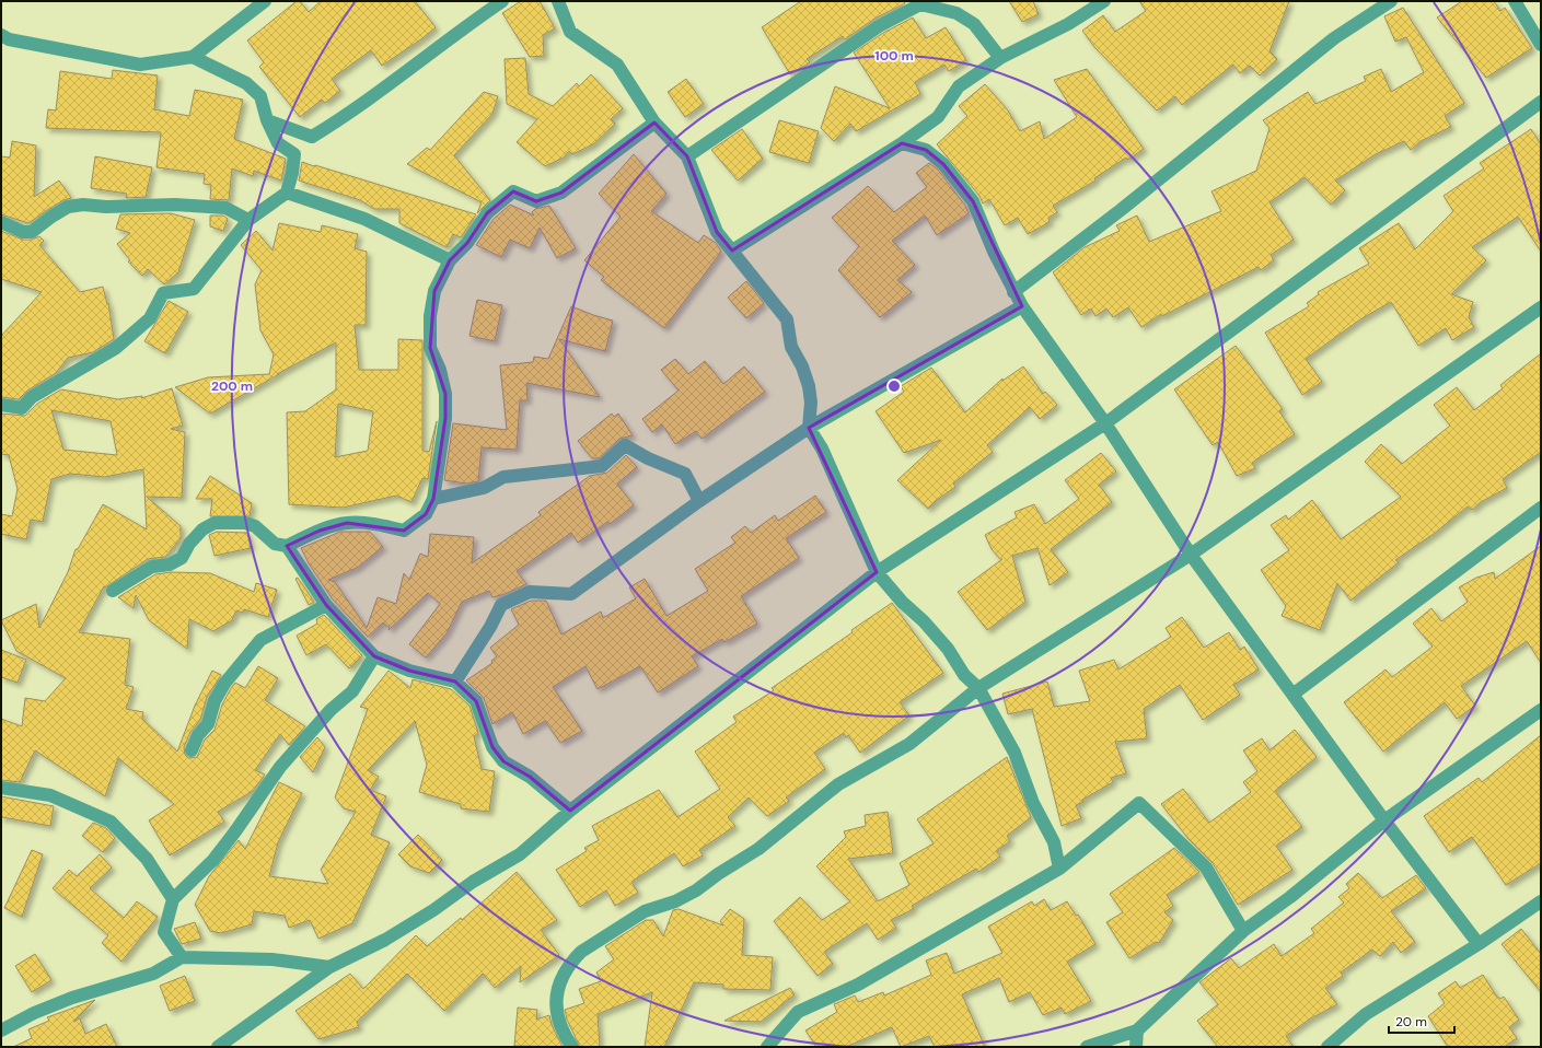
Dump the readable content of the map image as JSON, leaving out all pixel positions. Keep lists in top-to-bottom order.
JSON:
{
  "scale_bar": "20 m",
  "rings": ["100 m", "200 m"]
}
